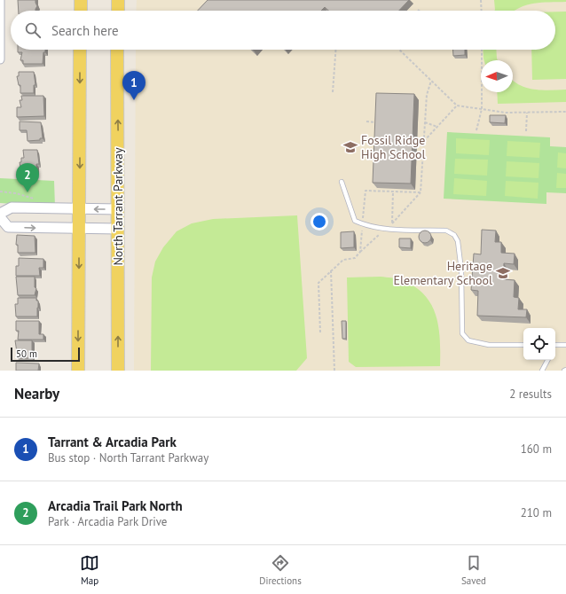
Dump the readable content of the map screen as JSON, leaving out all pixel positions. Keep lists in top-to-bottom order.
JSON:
{
  "streets": {
    "main road": ["North Tarrant Parkway"]
  },
  "places": {
    "school or university": ["Fossil Ridge High School", "Heritage Elementary School"]
  },
  "scale_bar": "50 m",
  "north": "left",
  "page": {
    "search": "Search here",
    "pins": ["1", "2"],
    "scale": "50 m",
    "heading": ["Nearby", "2 results"],
    "list": [
      {
        "mark": "1",
        "name": "Tarrant & Arcadia Park",
        "note": "Bus stop · North Tarrant Parkway",
        "value": "160 m"
      },
      {
        "mark": "2",
        "name": "Arcadia Trail Park North",
        "note": "Park · Arcadia Park Drive",
        "value": "210 m"
      }
    ],
    "nav": ["Map", "Directions", "Saved"]
  }
}
